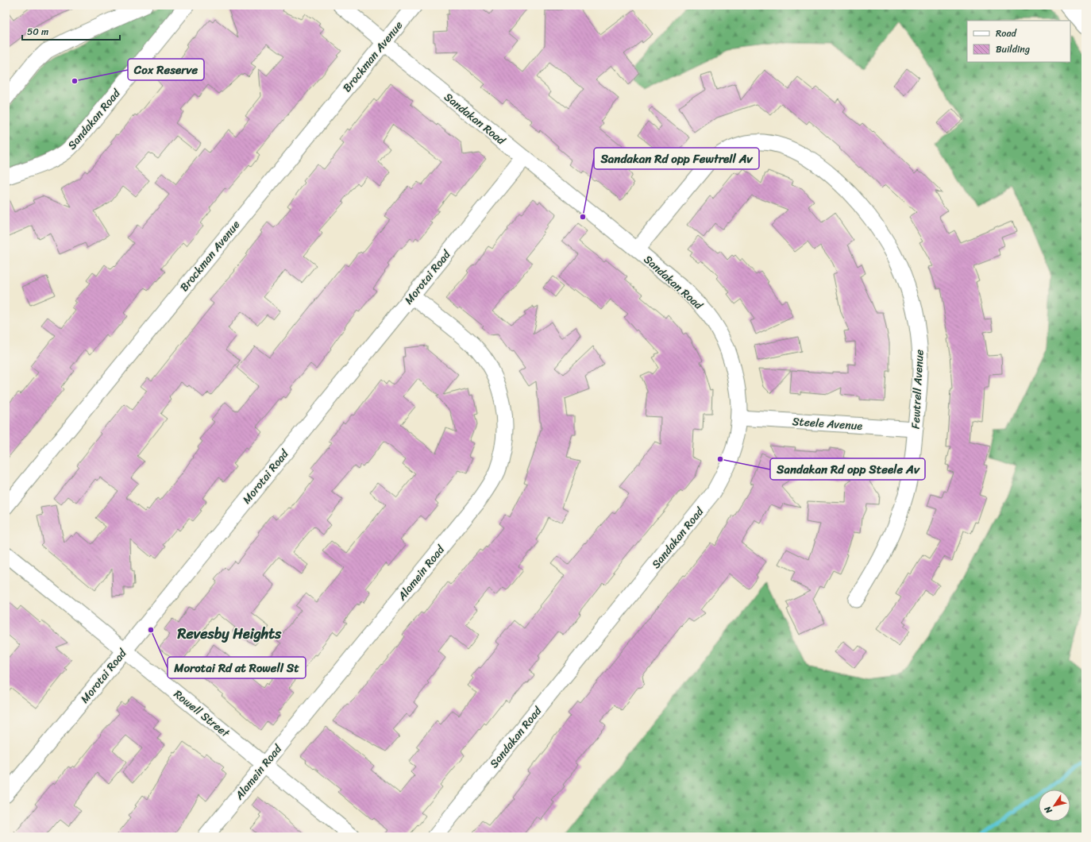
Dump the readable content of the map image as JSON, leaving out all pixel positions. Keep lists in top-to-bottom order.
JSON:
{
  "streets": {
    "street": [
      "Brockman Avenue",
      "Sandakan Road",
      "Morotai Road",
      "Fewtrell Avenue",
      "Steele Avenue",
      "Alamein Road",
      "Rowell Street"
    ]
  },
  "crossings": [
    ["Brockman Avenue", "Sandakan Road"],
    ["Sandakan Road", "Morotai Road"],
    ["Sandakan Road", "Fewtrell Avenue"],
    ["Sandakan Road", "Steele Avenue"],
    ["Morotai Road", "Alamein Road"],
    ["Morotai Road", "Rowell Street"],
    ["Fewtrell Avenue", "Steele Avenue"],
    ["Alamein Road", "Rowell Street"]
  ],
  "districts": ["Revesby Heights"],
  "places": [
    "Cox Reserve",
    "Sandakan Rd opp Fewtrell Av",
    "Sandakan Rd opp Steele Av",
    "Morotai Rd at Rowell St"
  ],
  "legend": ["Road", "Building"],
  "scale_bar": "50 m",
  "north": "bottom left"
}
